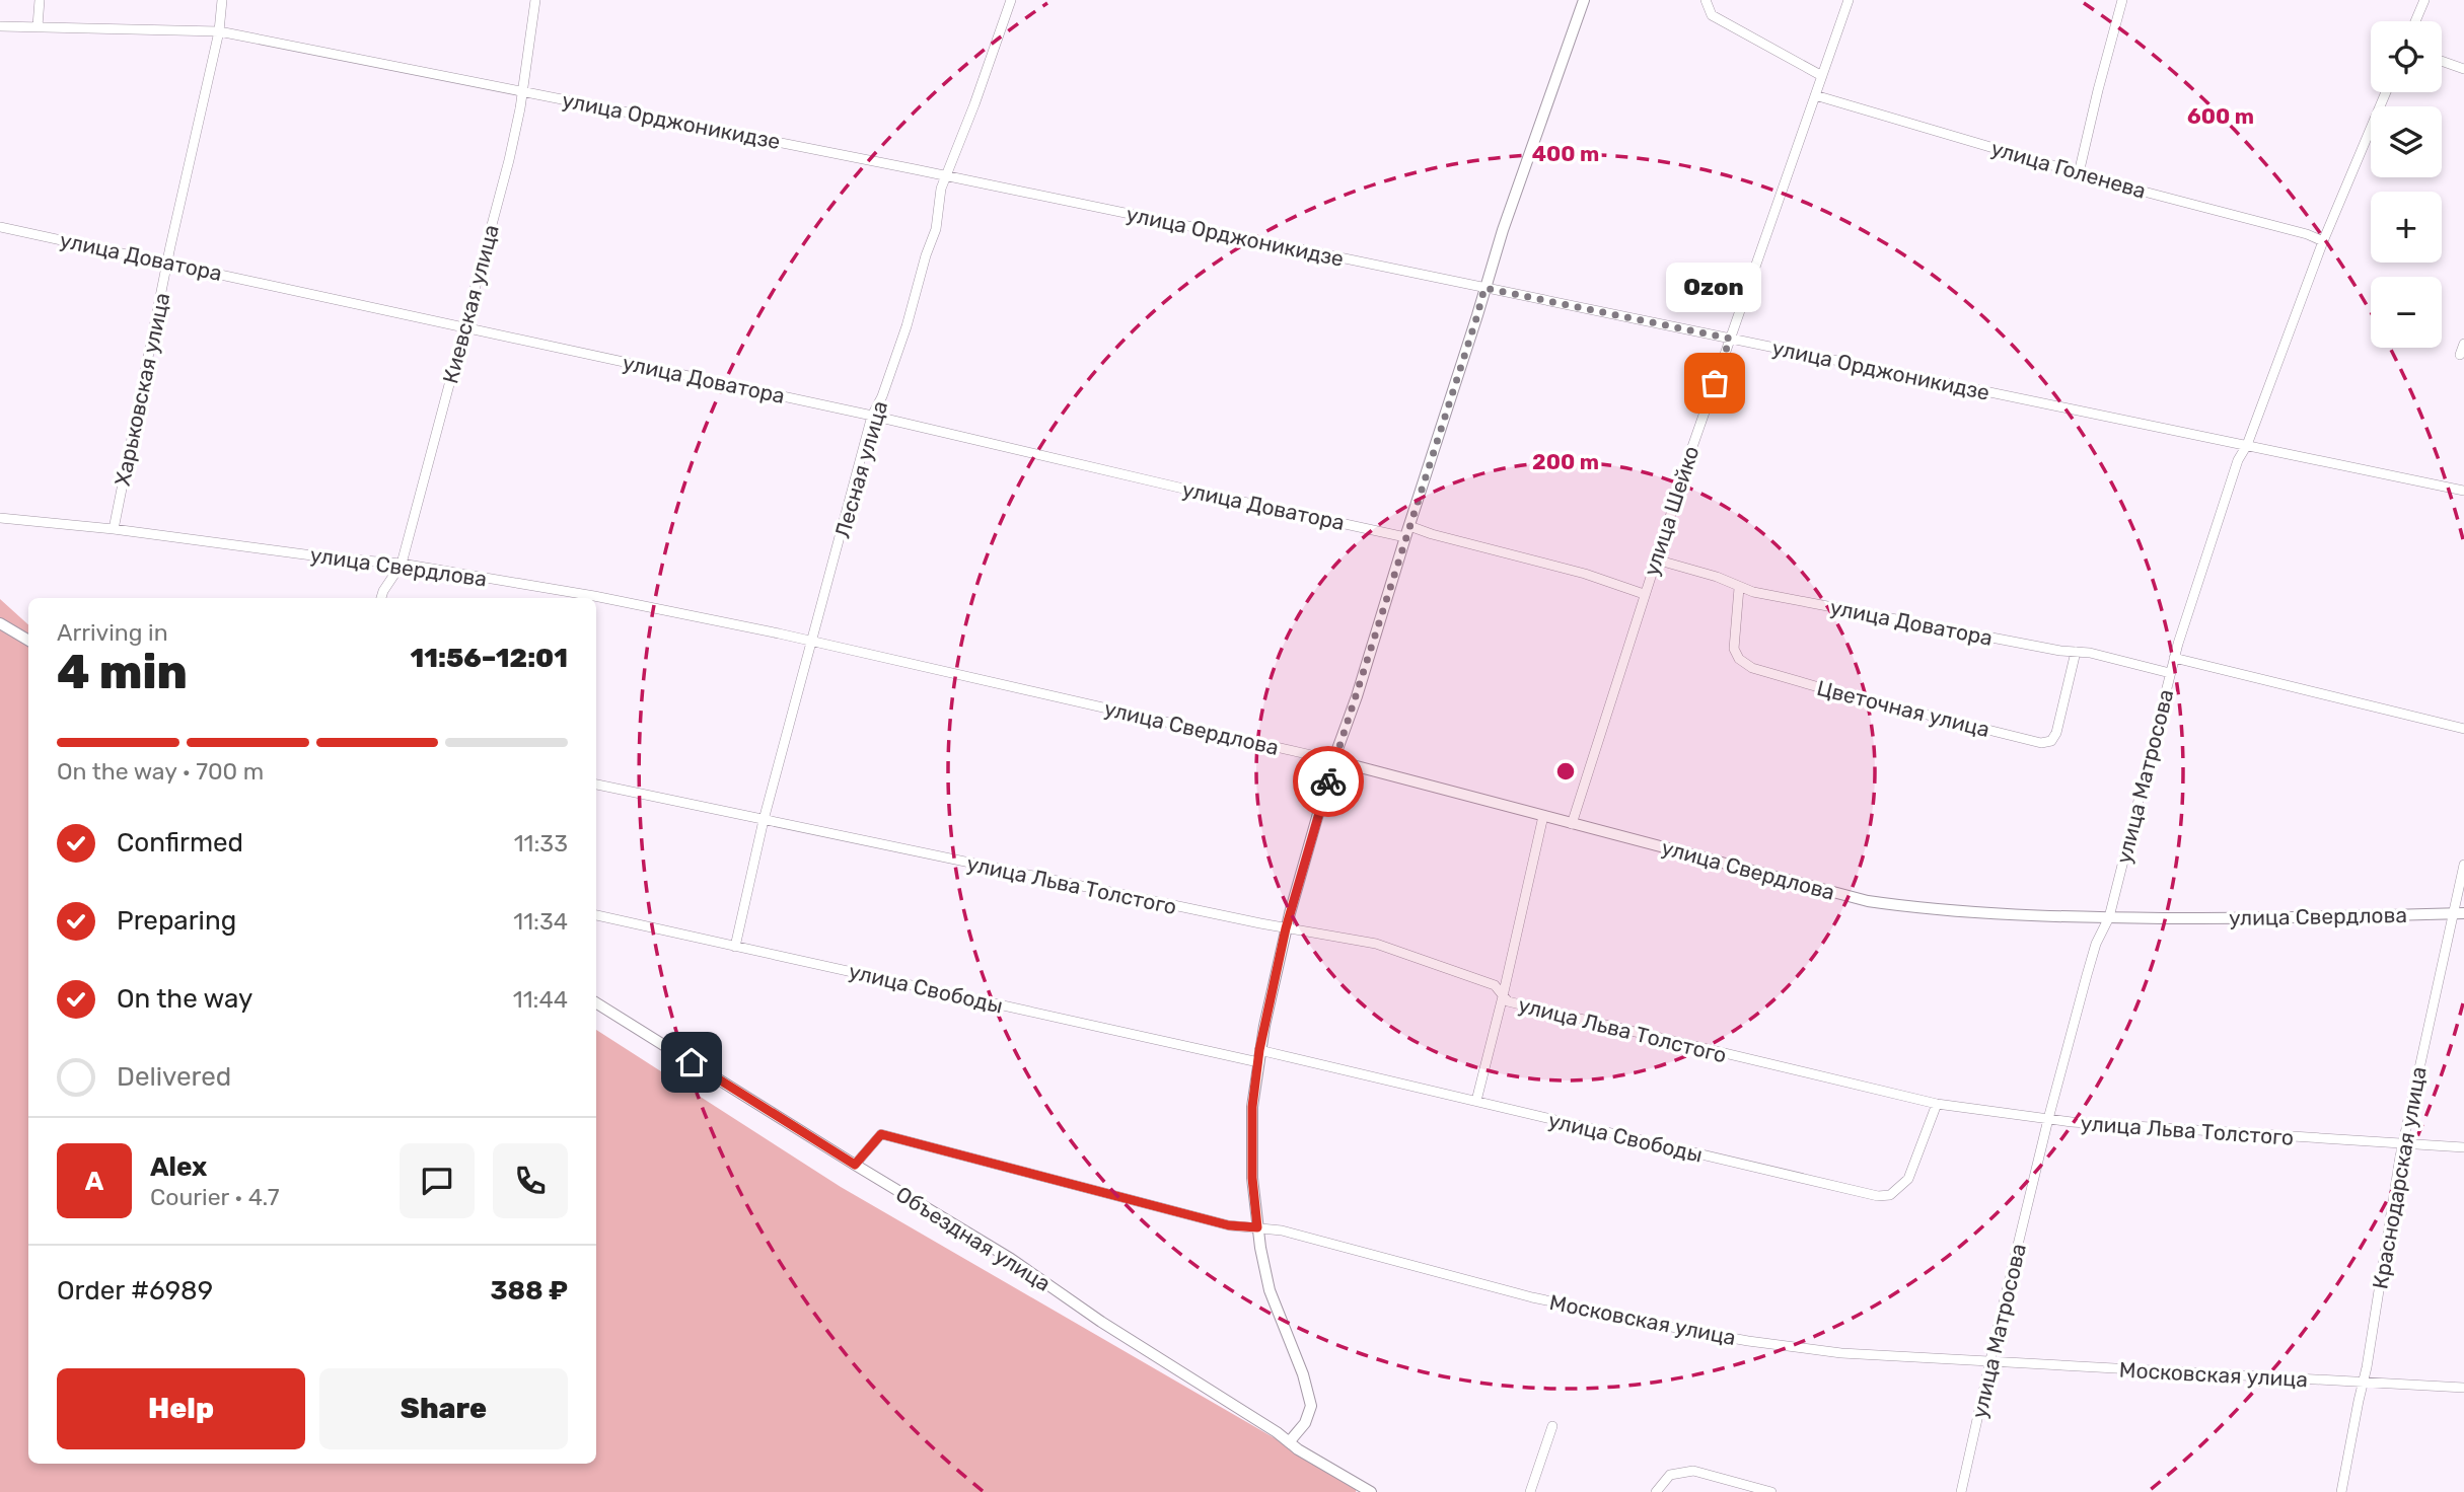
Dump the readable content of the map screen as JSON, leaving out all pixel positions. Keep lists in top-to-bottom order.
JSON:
{
  "streets": {
    "street": [
      "улица Орджоникидзе",
      "улица Голенева",
      "улица Доватора",
      "Киевская улица",
      "Харьковская улица",
      "Лесная улица",
      "улица Шейко",
      "улица Свердлова",
      "Цветочная улица",
      "улица Матросова",
      "улица Льва Толстого",
      "улица Свободы",
      "Краснодарская улица",
      "Объездная улица",
      "Московская улица"
    ]
  },
  "crossings": [
    ["улица Орджоникидзе", "Киевская улица"],
    ["улица Орджоникидзе", "Харьковская улица"],
    ["улица Орджоникидзе", "Лесная улица"],
    ["улица Орджоникидзе", "улица Шейко"],
    ["улица Орджоникидзе", "улица Матросова"],
    ["улица Голенева", "улица Шейко"],
    ["улица Голенева", "улица Матросова"],
    ["улица Доватора", "Киевская улица"],
    ["улица Доватора", "Харьковская улица"],
    ["улица Доватора", "Лесная улица"],
    ["улица Доватора", "улица Шейко"],
    ["улица Доватора", "Цветочная улица"],
    ["улица Доватора", "улица Матросова"],
    ["Киевская улица", "улица Свердлова"],
    ["Харьковская улица", "улица Свердлова"],
    ["Лесная улица", "улица Свердлова"],
    ["Лесная улица", "улица Льва Толстого"],
    ["Лесная улица", "улица Свободы"],
    ["улица Шейко", "улица Свердлова"],
    ["улица Свердлова", "улица Матросова"],
    ["улица Свердлова", "Краснодарская улица"],
    ["улица Матросова", "улица Льва Толстого"],
    ["улица Матросова", "Московская улица"],
    ["улица Льва Толстого", "улица Свободы"],
    ["улица Льва Толстого", "Краснодарская улица"],
    ["Краснодарская улица", "Московская улица"],
    ["Объездная улица", "Московская улица"]
  ],
  "places": ["Ozon"],
  "page": {
    "map_buttons": ["+", "−"],
    "bubble": "Ozon",
    "heading": ["4 min", "Arriving in", "11:56–12:01"],
    "panel": [
      "Alex",
      "Courier · 4.7",
      "Order #6989",
      "388 ₽"
    ],
    "bar": "On the way · 700 m",
    "list": [
      ["Confirmed", "11:33"],
      ["Preparing", "11:34"],
      ["On the way", "11:44"],
      "Delivered"
    ],
    "round": "A",
    "buttons": ["Help", "Share"]
  },
  "rings": ["600 m", "400 m", "200 m"]
}
